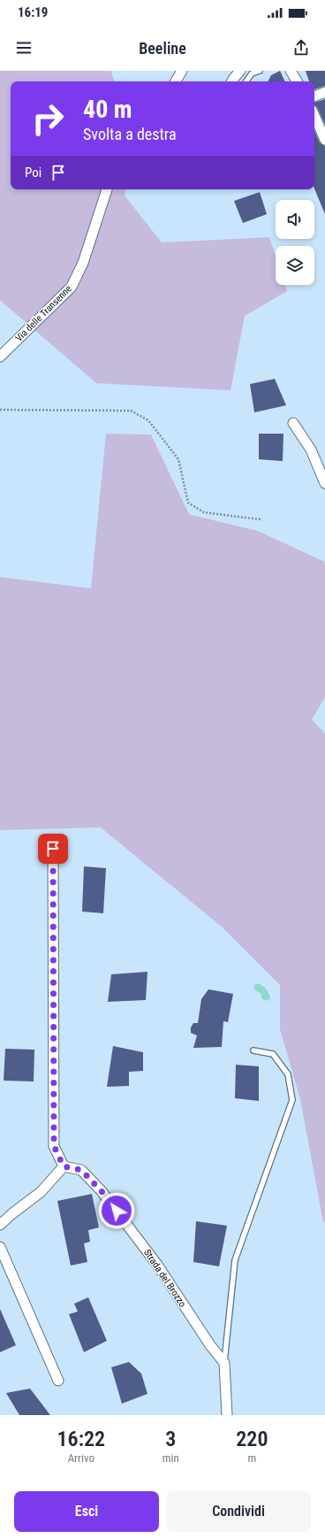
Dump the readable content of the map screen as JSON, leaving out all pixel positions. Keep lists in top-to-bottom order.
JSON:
{
  "streets": {
    "street": ["Via delle Transenne", "Strada del Brozzo"]
  },
  "page": {
    "status": "16:19",
    "header": "Beeline",
    "turn": ["40 m", "Svolta a destra"],
    "then": "Poi",
    "eta": [
      "16:22",
      "Arrivo",
      "3",
      "min",
      "220",
      "m"
    ],
    "buttons": ["Esci", "Condividi"]
  }
}
